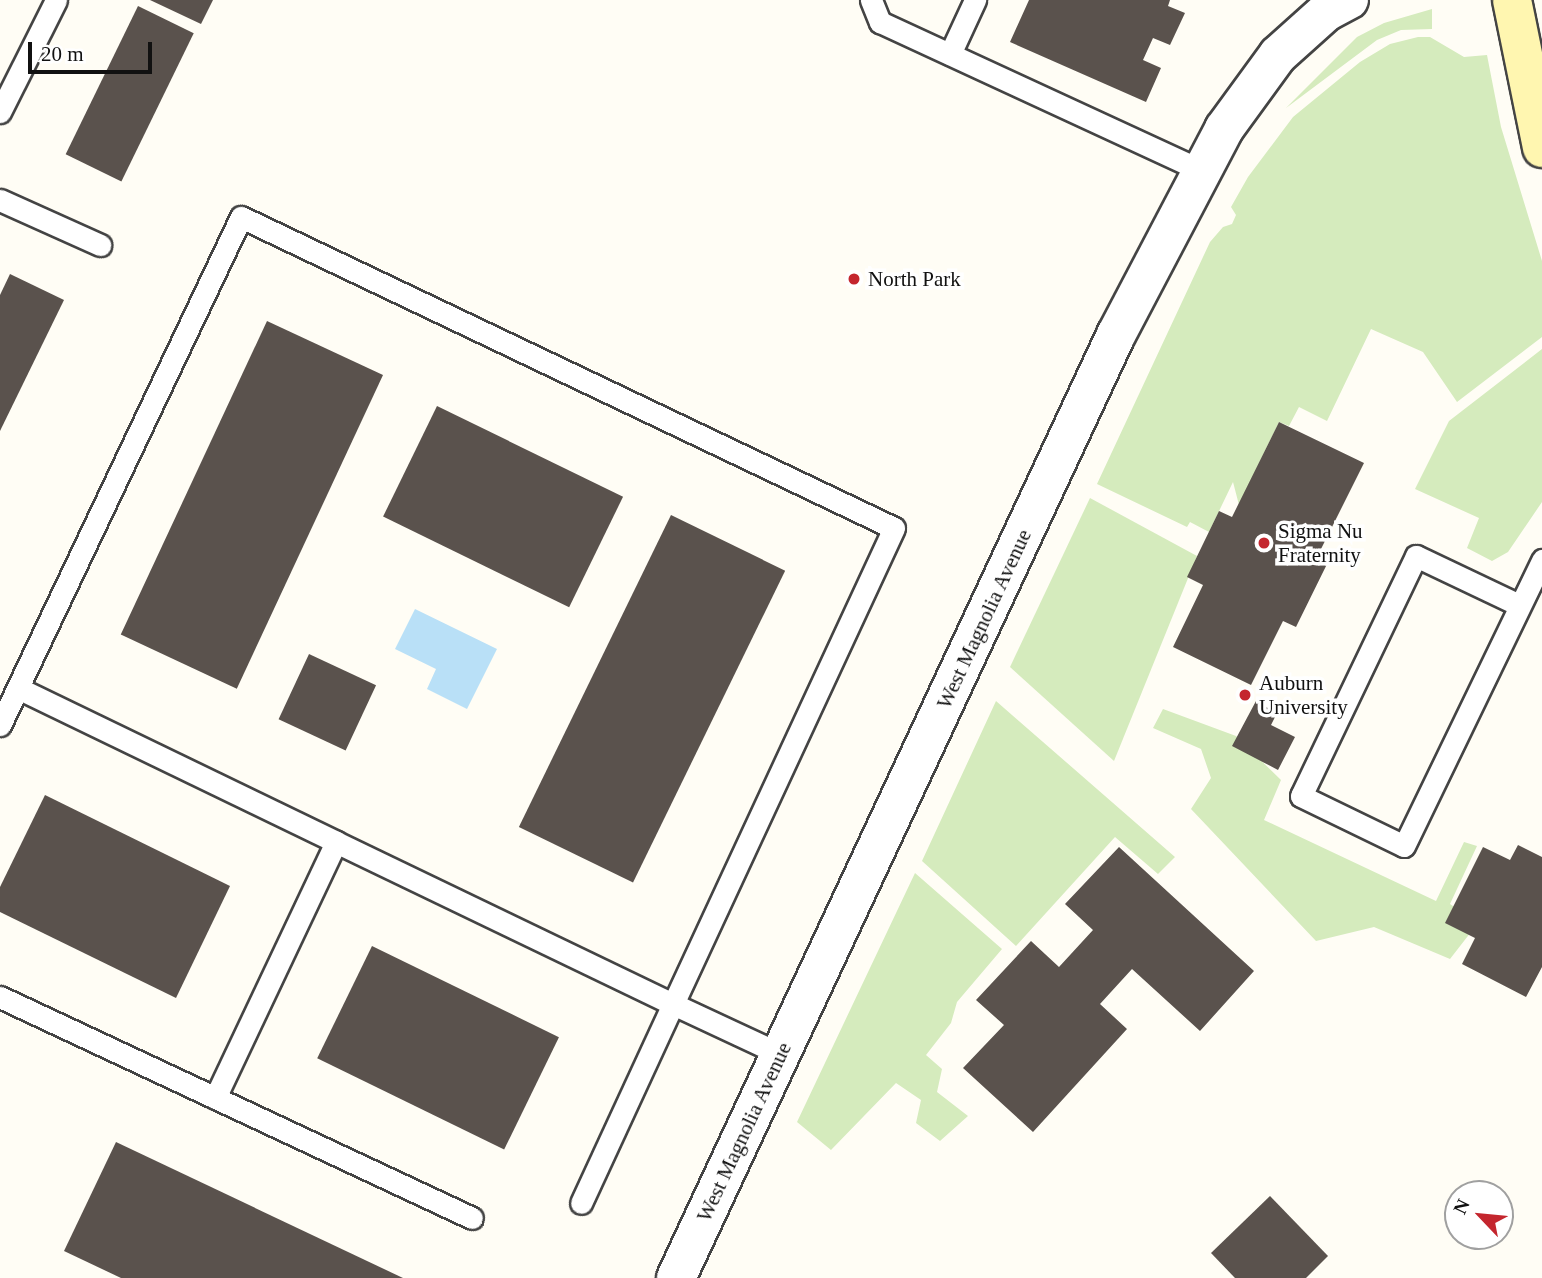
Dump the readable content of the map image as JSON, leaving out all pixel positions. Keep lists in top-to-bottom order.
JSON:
{
  "streets": {
    "street": ["West Magnolia Avenue"]
  },
  "places": ["North Park", "Sigma Nu Fraternity", "Auburn University"],
  "scale_bar": "20 m",
  "north": "top left"
}
